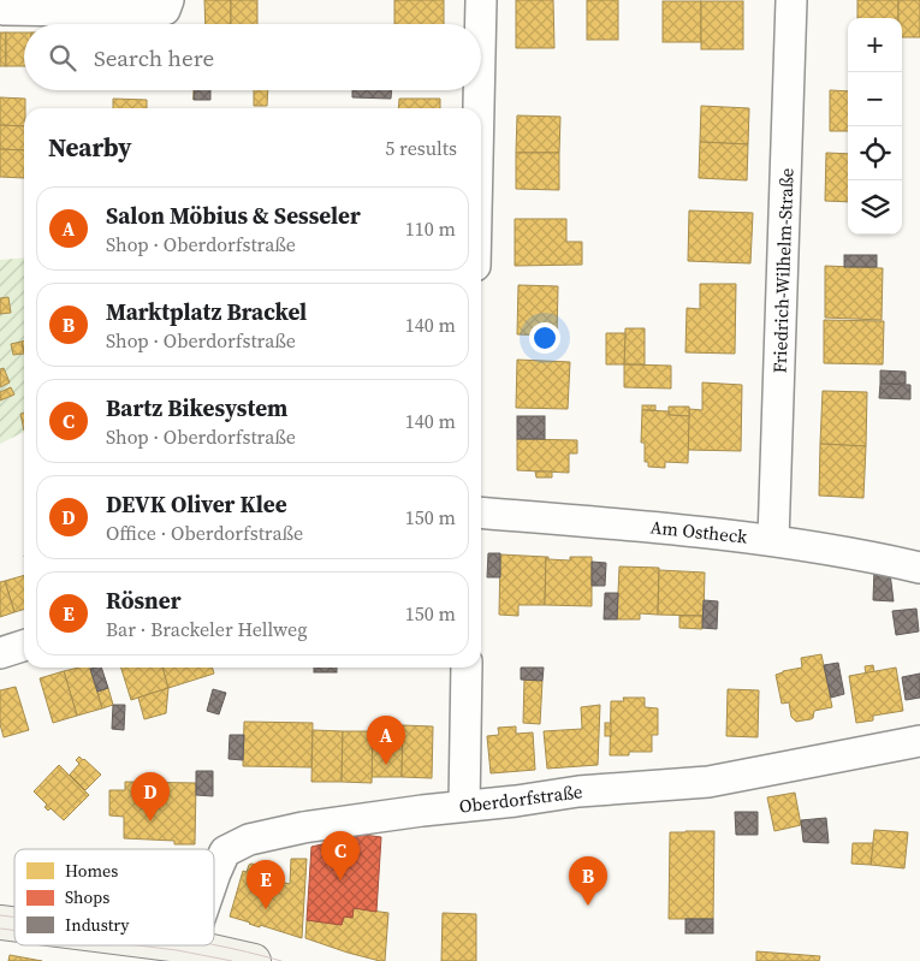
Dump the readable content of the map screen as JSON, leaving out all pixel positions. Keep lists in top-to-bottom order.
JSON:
{
  "streets": {
    "street": ["Friedrich-Wilhelm-Straße", "Am Ostheck", "Oberdorfstraße"]
  },
  "crossings": [
    ["Friedrich-Wilhelm-Straße", "Am Ostheck"]
  ],
  "legend": ["Homes", "Shops", "Industry"],
  "page": {
    "map_buttons": ["+", "−"],
    "search": "Search here",
    "heading": ["Nearby", "5 results"],
    "list": [
      {
        "mark": "A",
        "name": "Salon Möbius & Sesseler",
        "note": "Shop · Oberdorfstraße",
        "value": "110 m"
      },
      {
        "mark": "B",
        "name": "Marktplatz Brackel",
        "note": "Shop · Oberdorfstraße",
        "value": "140 m"
      },
      {
        "mark": "C",
        "name": "Bartz Bikesystem",
        "note": "Shop · Oberdorfstraße",
        "value": "140 m"
      },
      {
        "mark": "D",
        "name": "DEVK Oliver Klee",
        "note": "Office · Oberdorfstraße",
        "value": "150 m"
      },
      {
        "mark": "E",
        "name": "Rösner",
        "note": "Bar · Brackeler Hellweg",
        "value": "150 m"
      }
    ],
    "pins": [
      "A",
      "D",
      "C",
      "B",
      "E"
    ]
  }
}
